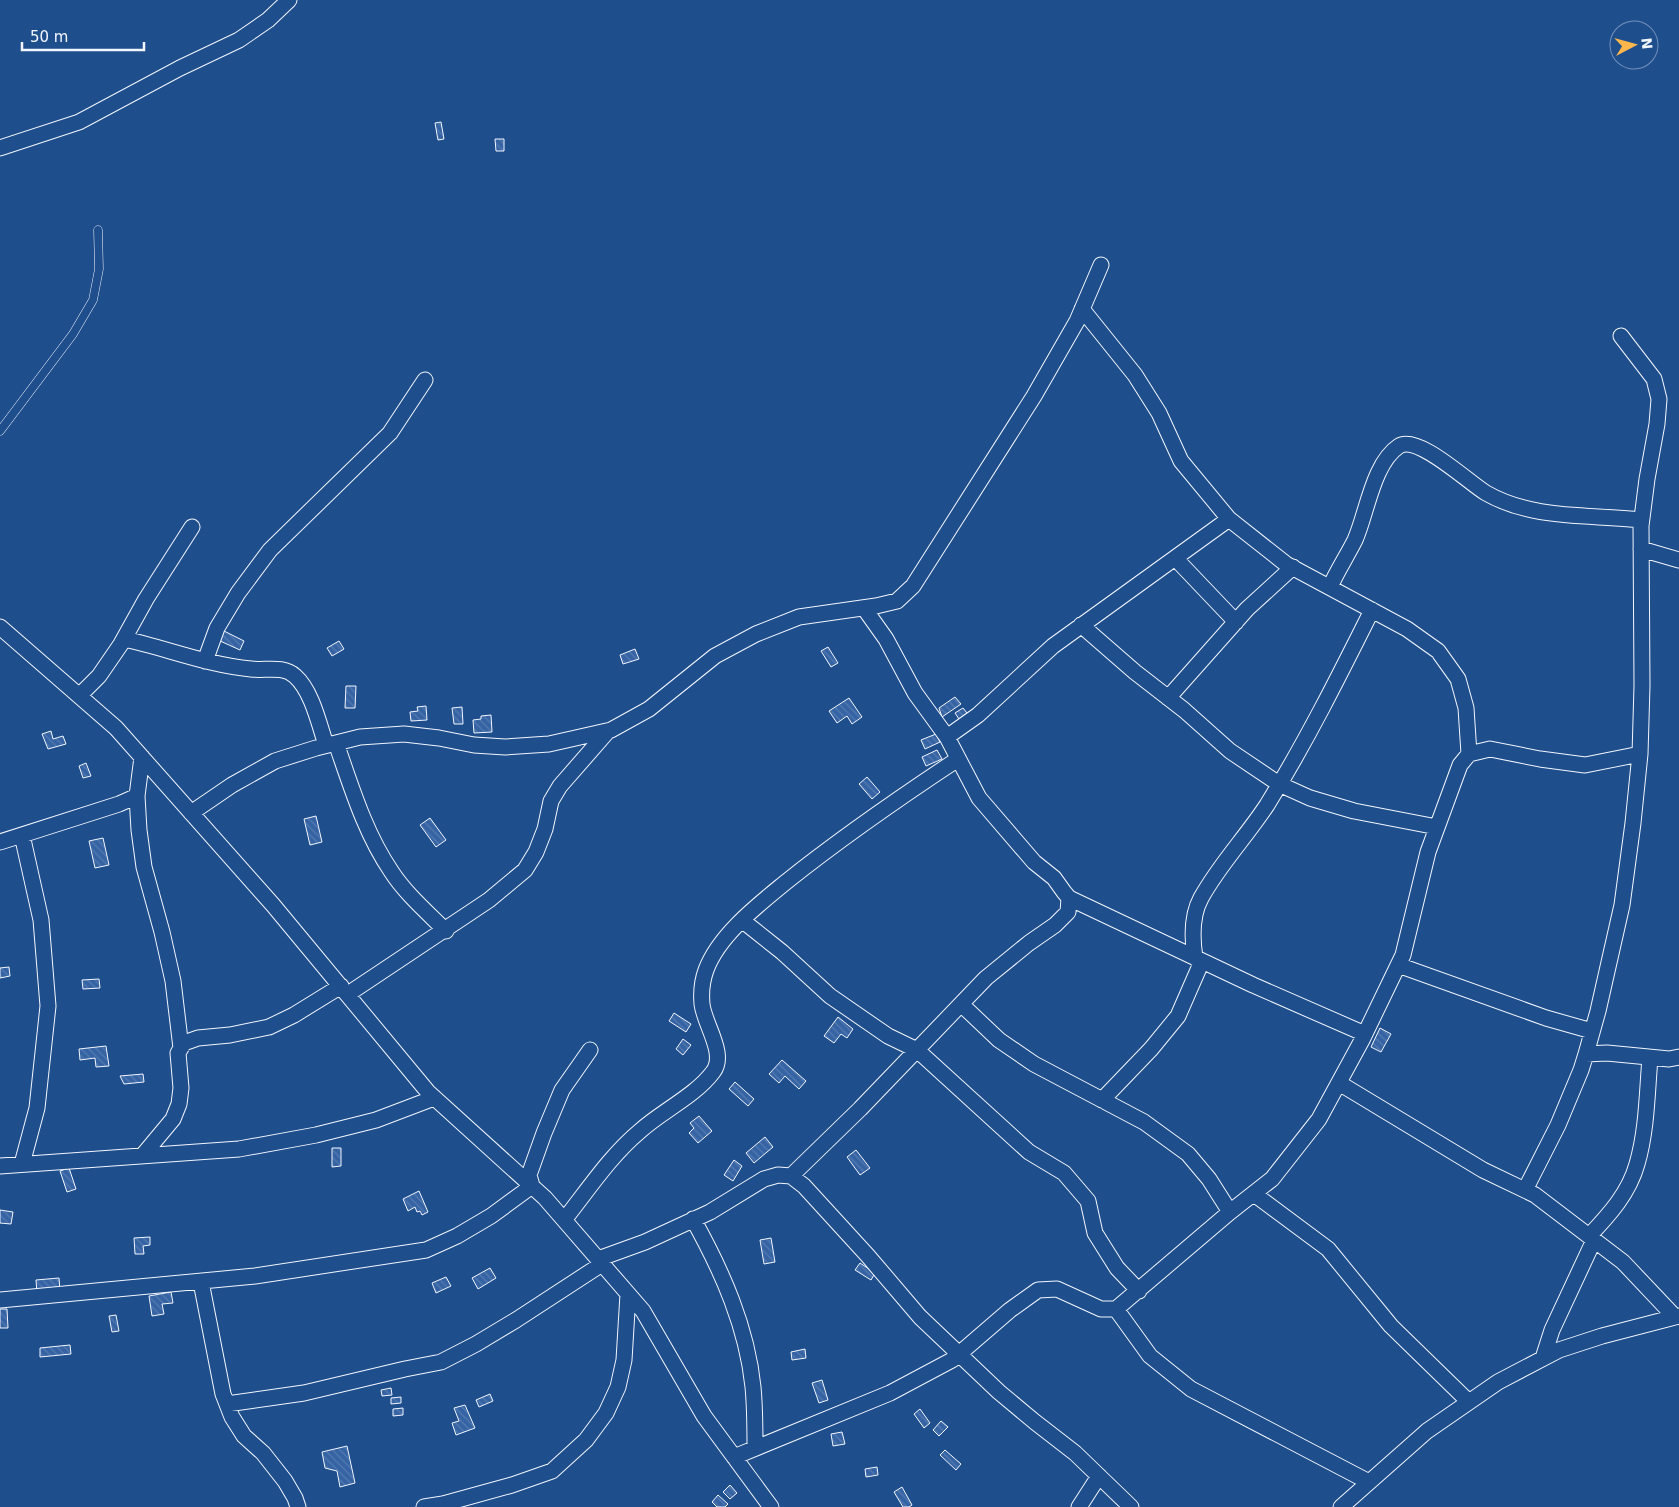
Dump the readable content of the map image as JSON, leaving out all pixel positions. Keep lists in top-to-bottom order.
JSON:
{
  "scale_bar": "50 m",
  "north": "right"
}
